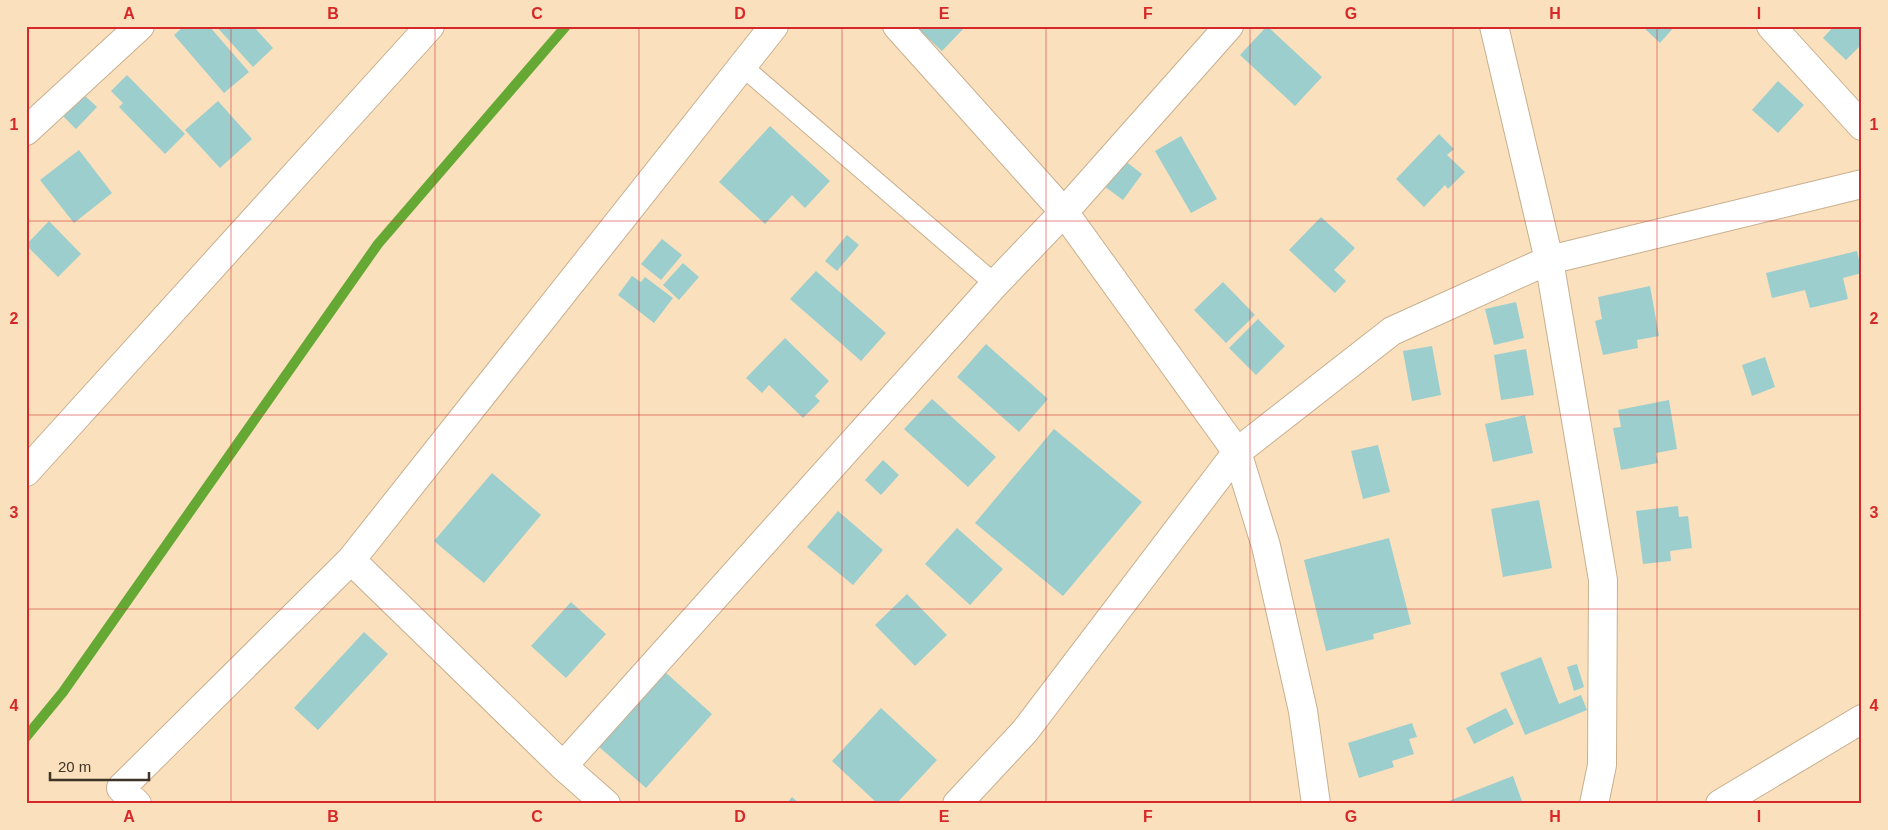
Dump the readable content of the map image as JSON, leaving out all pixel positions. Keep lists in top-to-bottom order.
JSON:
{
  "scale_bar": "20 m",
  "grid": {
    "columns": [
      "A",
      "B",
      "C",
      "D",
      "E",
      "F",
      "G",
      "H",
      "I"
    ],
    "rows": [
      "1",
      "2",
      "3",
      "4"
    ]
  }
}
